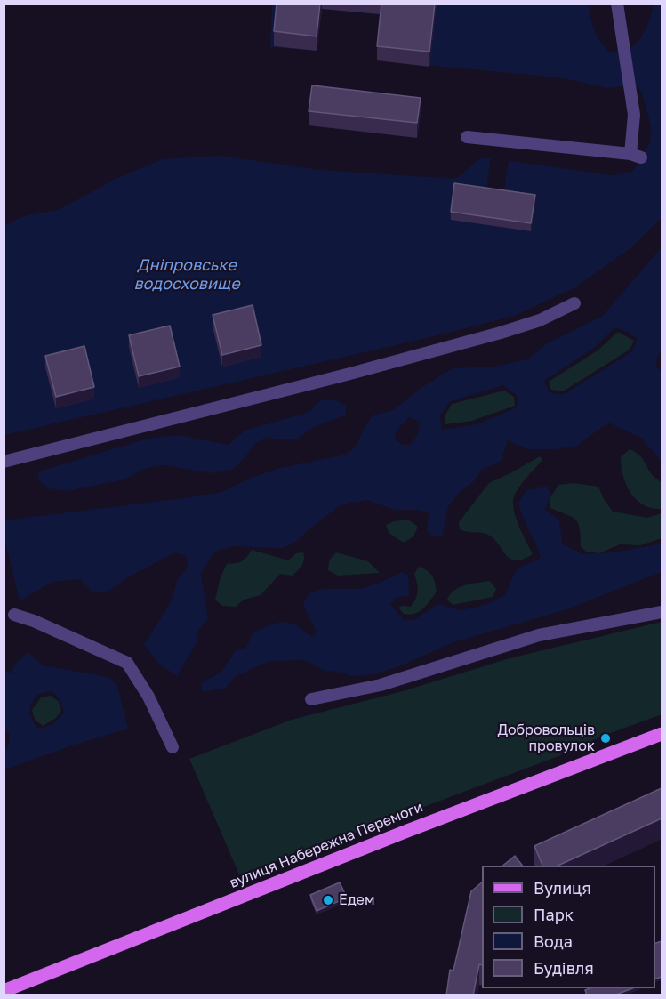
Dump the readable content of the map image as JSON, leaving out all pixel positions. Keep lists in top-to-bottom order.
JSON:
{
  "streets": {
    "main road": ["вулиця Набережна Перемоги"]
  },
  "water": ["Дніпровське водосховище"],
  "places": ["Добровольців провулок", "Едем"],
  "legend": [
    "Вулиця",
    "Парк",
    "Вода",
    "Будівля"
  ]
}
